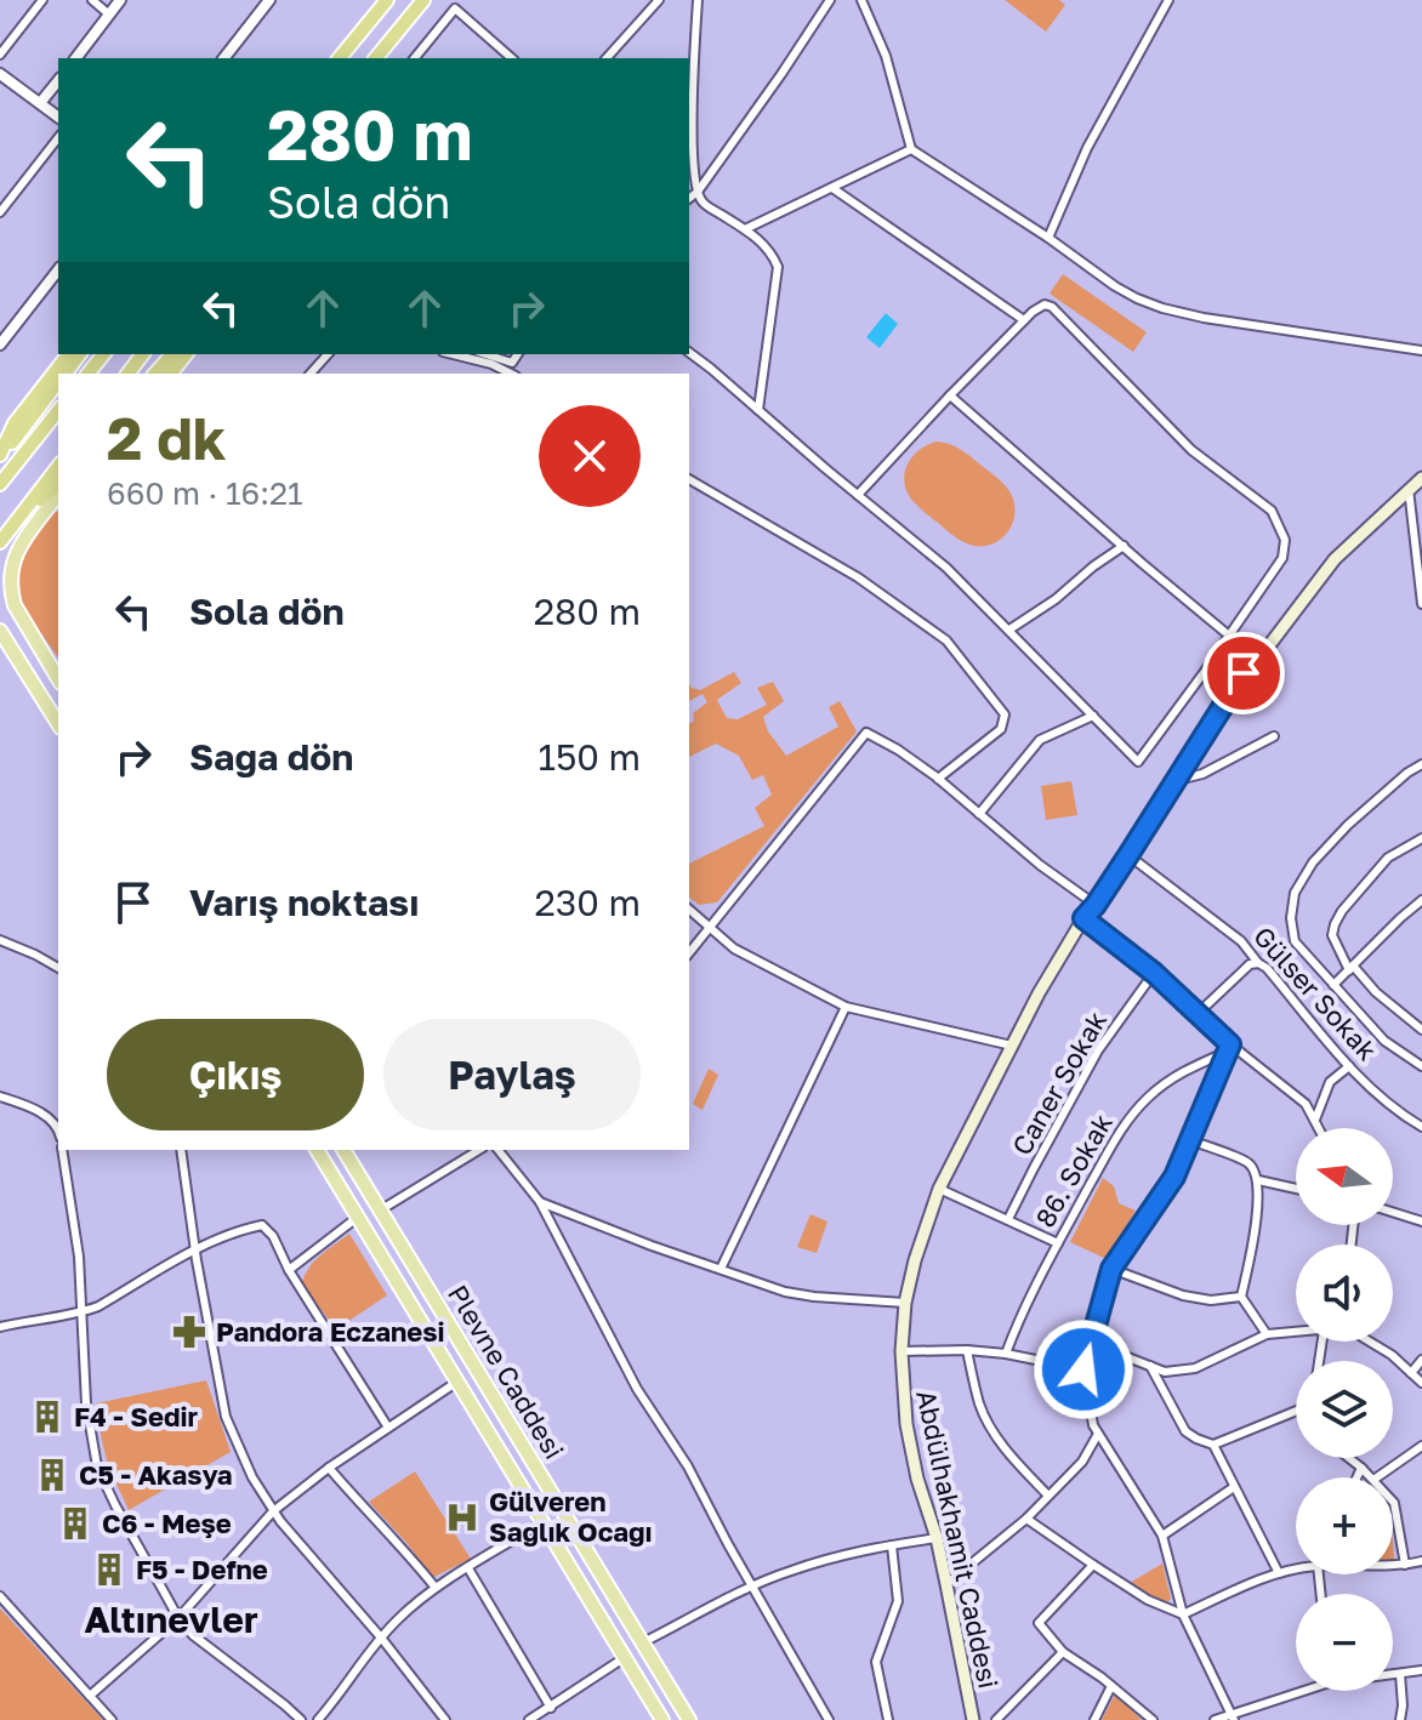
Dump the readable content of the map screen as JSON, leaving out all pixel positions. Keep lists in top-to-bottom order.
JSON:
{
  "streets": {
    "main road": ["Plevne Caddesi", "Abdülhakhamit Caddesi"],
    "street": ["Gülser Sokak", "Caner Sokak", "86. Sokak"]
  },
  "crossings": [
    ["Gülser Sokak", "Abdülhakhamit Caddesi"]
  ],
  "districts": ["Altınevler"],
  "places": {
    "pharmacy": ["Pandora Eczanesi"],
    "building": [
      "F4 - Sedir",
      "C5 - Akasya",
      "C6 - Meşe",
      "F5 - Defne"
    ],
    "hospital": ["Gülveren Sağlık Ocağı"]
  },
  "north": "left",
  "page": {
    "turn": ["280 m", "Sola dön"],
    "heading": ["2 dk", "660 m · 16:21"],
    "list": [
      {
        "name": "Sola dön",
        "value": "280 m"
      },
      {
        "name": "Sağa dön",
        "value": "150 m"
      },
      {
        "name": "Varış noktası",
        "value": "230 m"
      }
    ],
    "buttons": ["Çıkış", "Paylaş"],
    "map_buttons": ["+", "−"]
  }
}
